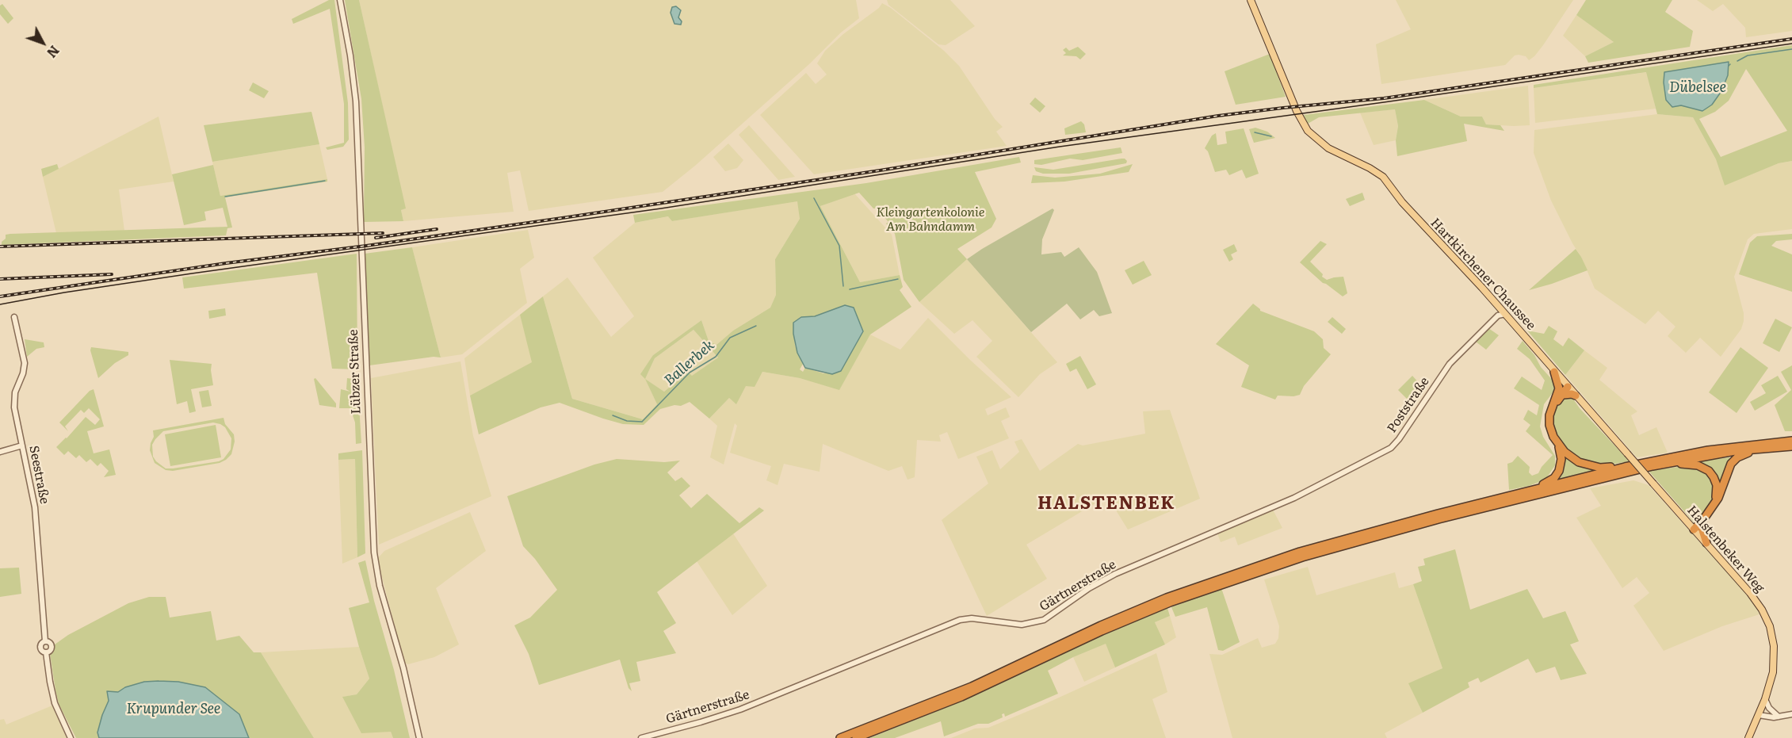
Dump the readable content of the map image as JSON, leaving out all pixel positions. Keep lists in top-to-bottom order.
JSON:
{
  "streets": {
    "main road": ["Hartkirchener Chaussee", "Halstenbeker Weg"],
    "street": [
      "Lübzer Straße",
      "Poststraße",
      "Seestraße",
      "Gärtnerstraße"
    ]
  },
  "crossings": [
    ["Hartkirchener Chaussee", "Poststraße"],
    ["Hartkirchener Chaussee", "Halstenbeker Weg"],
    ["Poststraße", "Gärtnerstraße"]
  ],
  "districts": ["HALSTENBEK"],
  "water": ["Dübelsee", "Ballerbek", "Krupunder See"],
  "parks": ["Kleingartenkolonie Am Bahndamm"],
  "north": "bottom right"
}
